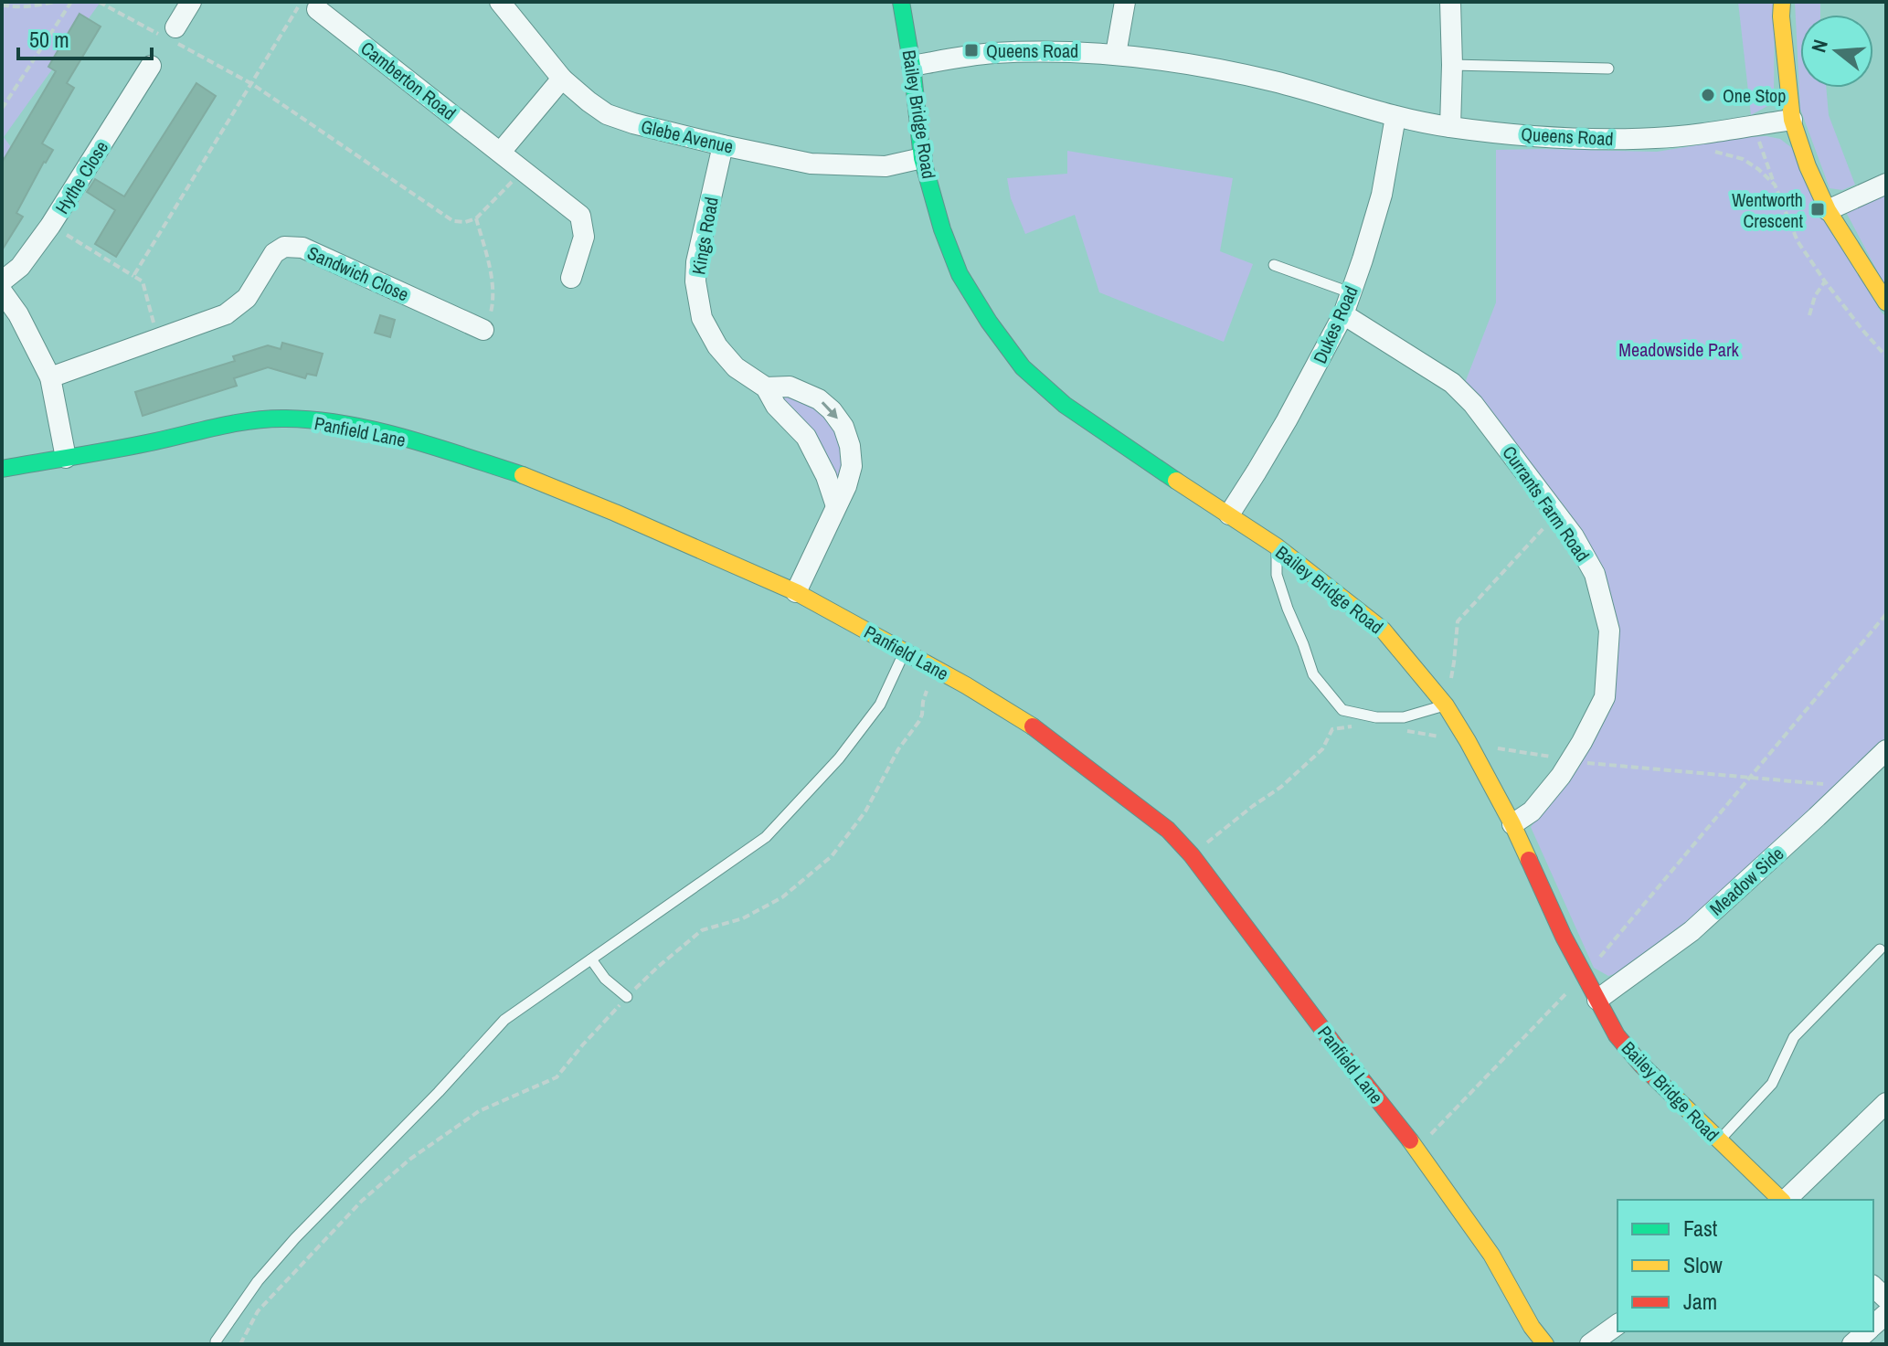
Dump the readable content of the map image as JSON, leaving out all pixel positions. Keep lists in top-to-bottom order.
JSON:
{
  "streets": {
    "street": [
      "Camberton Road",
      "Bailey Bridge Road",
      "Glebe Avenue",
      "Queens Road",
      "Hythe Close",
      "Kings Road",
      "Sandwich Close",
      "Dukes Road",
      "Panfield Lane",
      "Currants Farm Road",
      "Meadow Side"
    ]
  },
  "crossings": [
    ["Bailey Bridge Road", "Glebe Avenue"],
    ["Bailey Bridge Road", "Queens Road"],
    ["Bailey Bridge Road", "Dukes Road"],
    ["Bailey Bridge Road", "Currants Farm Road"],
    ["Bailey Bridge Road", "Meadow Side"],
    ["Glebe Avenue", "Kings Road"],
    ["Queens Road", "Dukes Road"],
    ["Kings Road", "Panfield Lane"],
    ["Dukes Road", "Currants Farm Road"]
  ],
  "parks": ["Meadowside Park"],
  "places": {
    "transit": ["Queens Road", "Wentworth Crescent"],
    "other": ["One Stop"]
  },
  "legend": ["Fast", "Slow", "Jam"],
  "scale_bar": "50 m",
  "north": "left"
}
